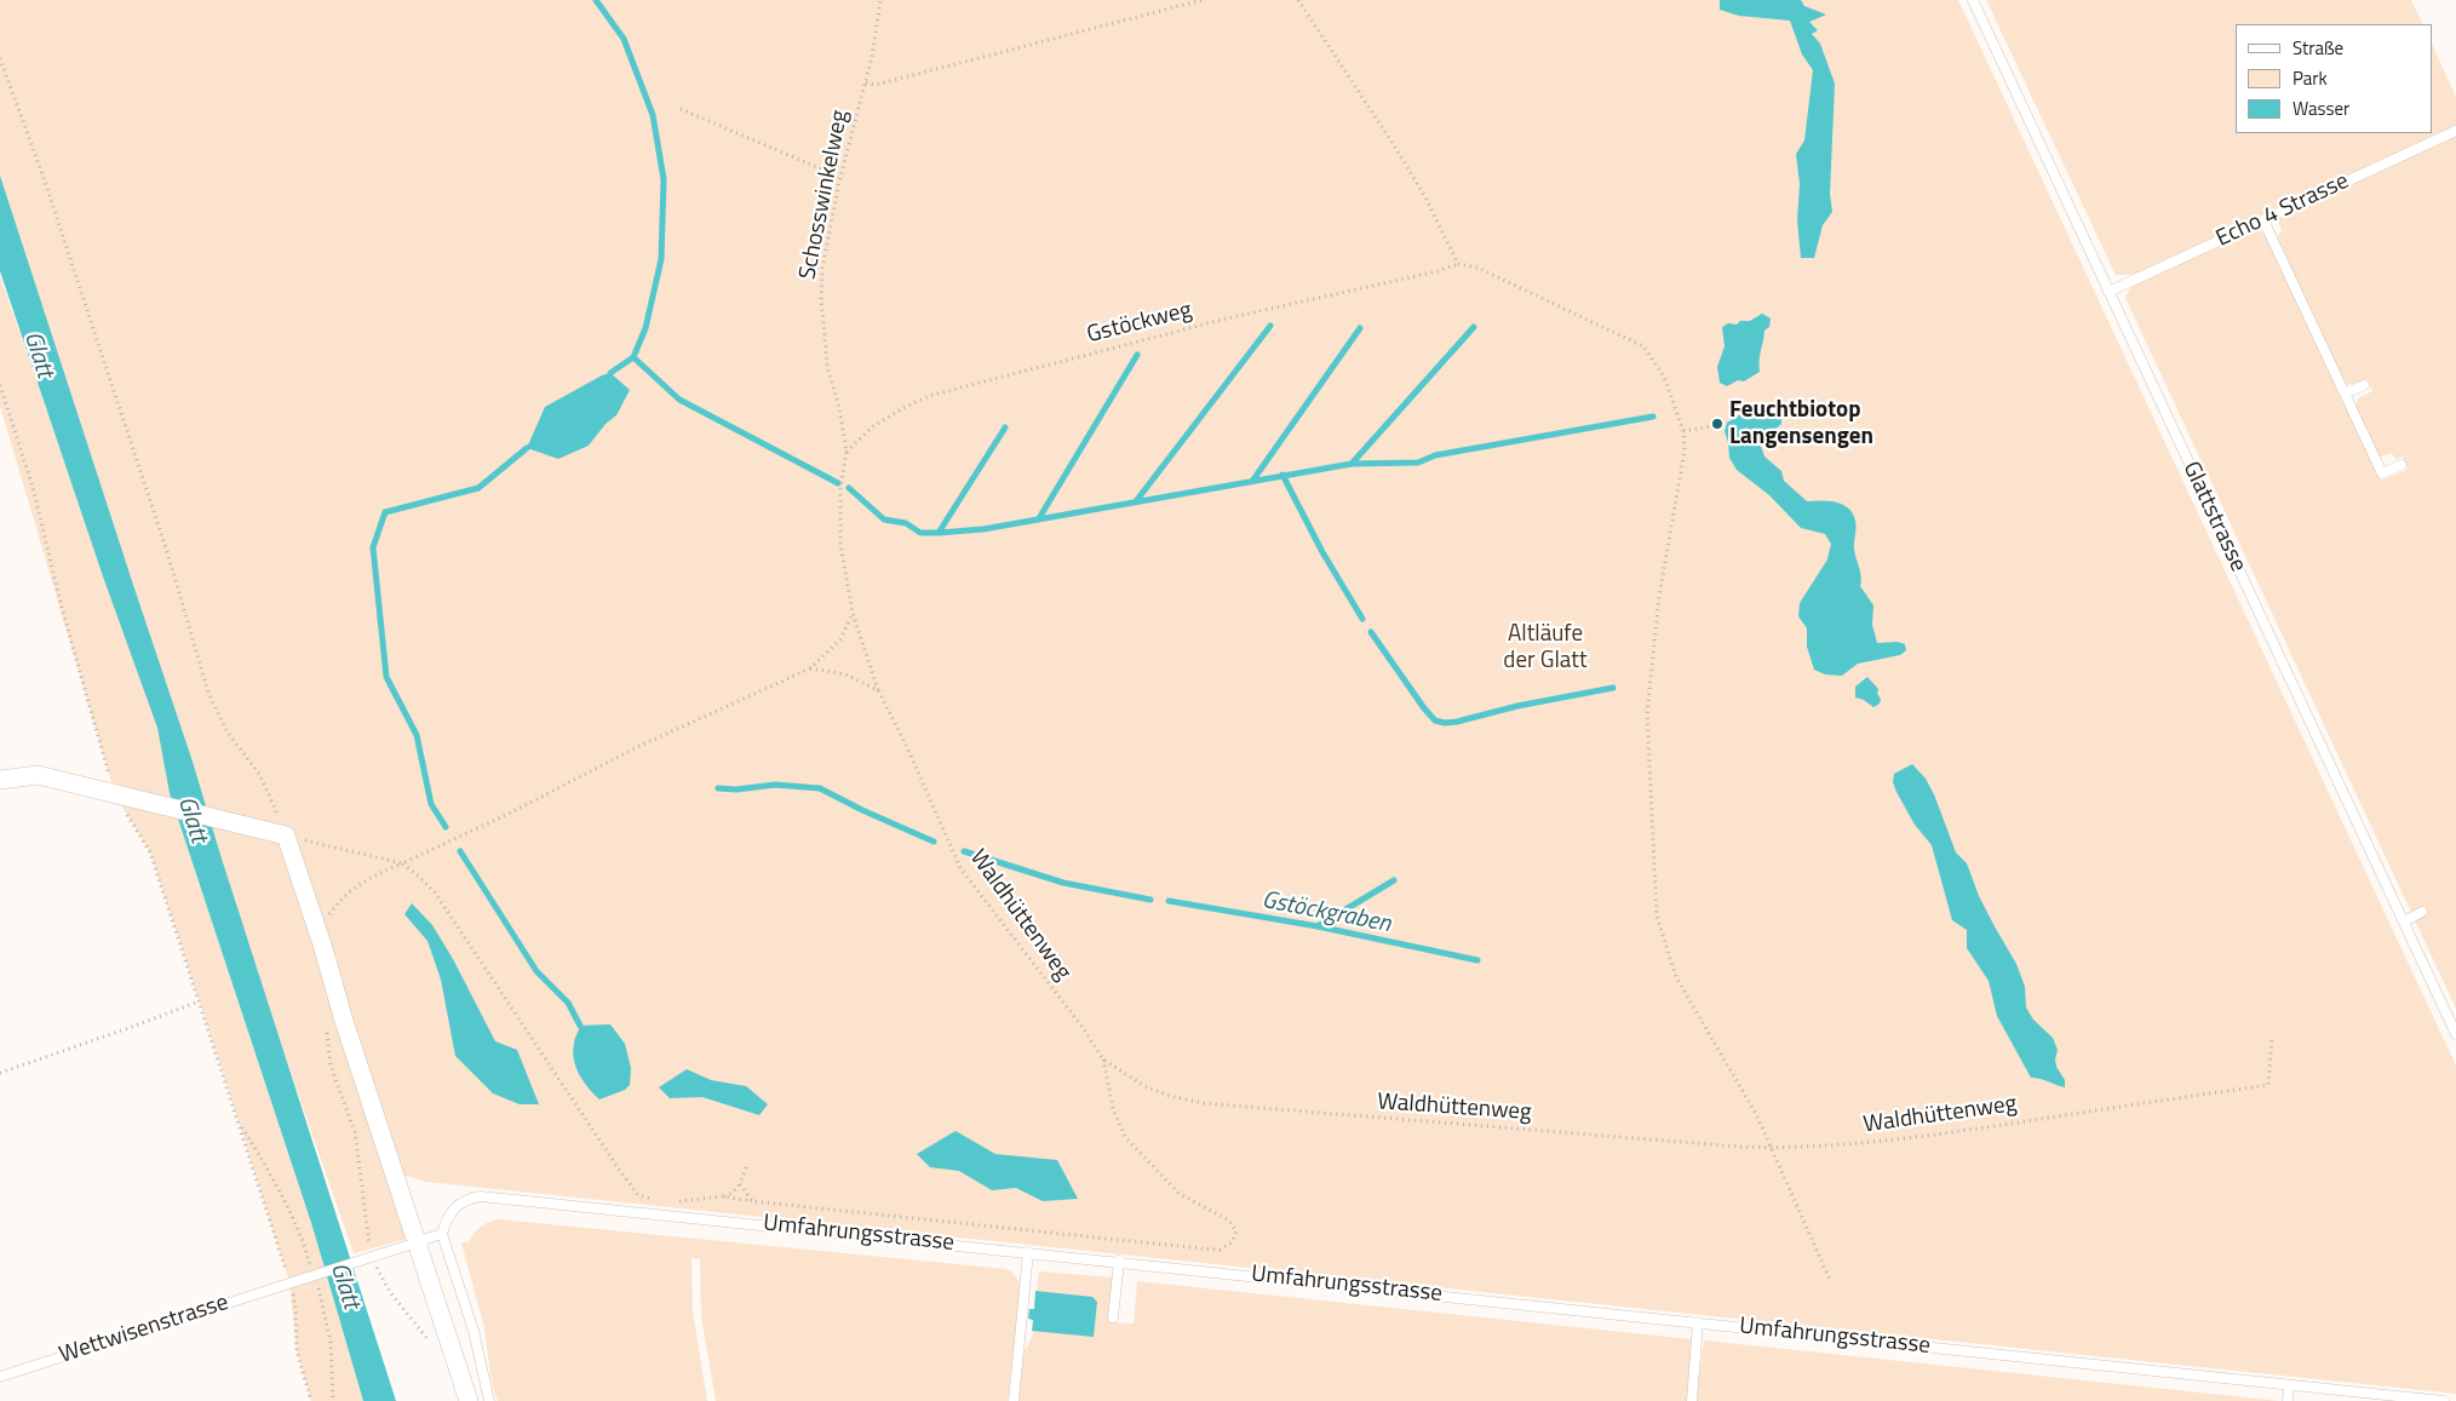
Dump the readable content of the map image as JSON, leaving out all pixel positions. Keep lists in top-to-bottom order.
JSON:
{
  "streets": {
    "lane": [
      "Echo 4 Strasse",
      "Glattstrasse",
      "Umfahrungsstrasse",
      "Wettwisenstrasse"
    ],
    "path": ["Schosswinkelweg", "Gstöckweg", "Waldhüttenweg"]
  },
  "crossings": [
    ["Schosswinkelweg", "Gstöckweg"],
    ["Schosswinkelweg", "Waldhüttenweg"],
    ["Echo 4 Strasse", "Glattstrasse"],
    ["Umfahrungsstrasse", "Wettwisenstrasse"]
  ],
  "water": ["Glatt", "Gstöckgraben"],
  "parks": ["Altläufe der Glatt"],
  "places": ["Feuchtbiotop Langensengen"],
  "legend": ["Straße", "Park", "Wasser"]
}
